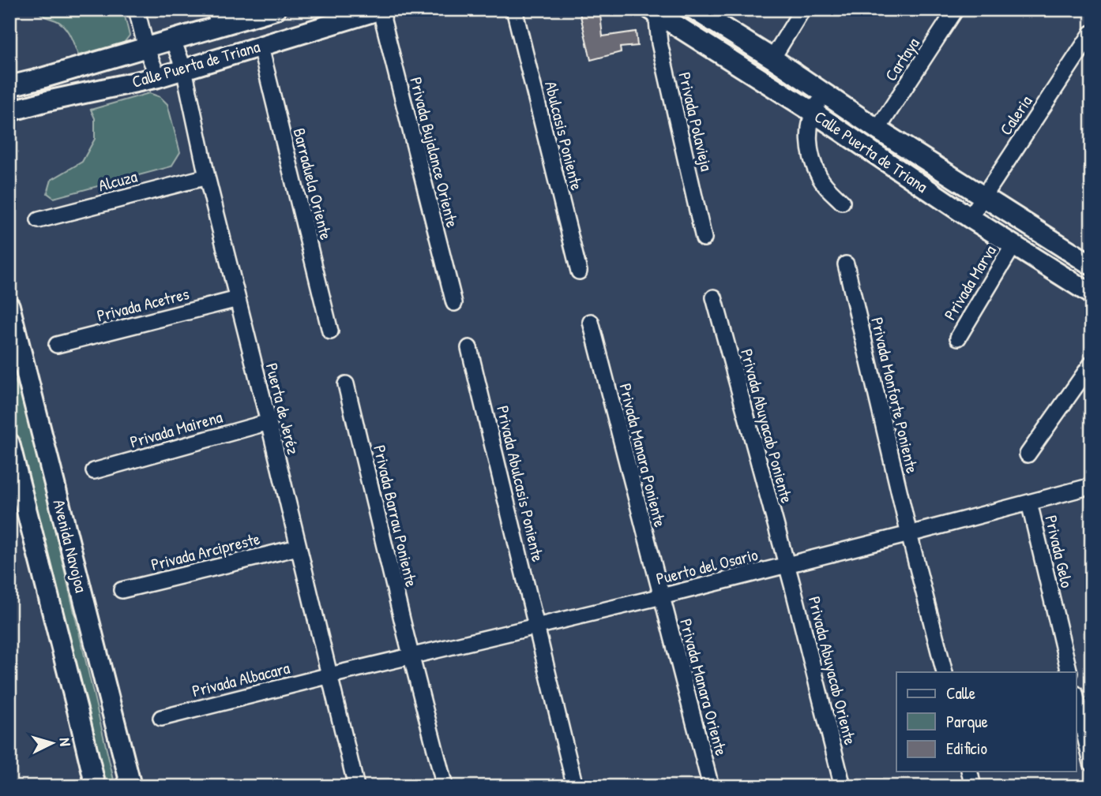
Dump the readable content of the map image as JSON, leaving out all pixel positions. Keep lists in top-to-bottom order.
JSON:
{
  "streets": {
    "street": [
      "Cartaya",
      "Calle Puerta de Triana",
      "Caleria",
      "Privada Polavieja",
      "Abulcasis Poniente",
      "Privada Bujalance Oriente",
      "Alcuza",
      "Barraduela Oriente",
      "Privada Marva",
      "Privada Acetres",
      "Privada Monforte Poniente",
      "Puerta de Jeréz",
      "Privada Abuyacab Poniente",
      "Privada Mairena",
      "Privada Manara Poniente",
      "Privada Abulcasis Poniente",
      "Privada Barrau Poniente",
      "Avenida Navojoa",
      "Privada Arcipreste",
      "Privada Gelo",
      "Puerto del Osario",
      "Privada Abuyacab Oriente",
      "Privada Albacara",
      "Privada Manara Oriente"
    ]
  },
  "crossings": [
    ["Cartaya", "Calle Puerta de Triana"],
    ["Calle Puerta de Triana", "Caleria"],
    ["Calle Puerta de Triana", "Privada Polavieja"],
    ["Calle Puerta de Triana", "Privada Bujalance Oriente"],
    ["Calle Puerta de Triana", "Barraduela Oriente"],
    ["Calle Puerta de Triana", "Privada Marva"],
    ["Calle Puerta de Triana", "Puerta de Jeréz"],
    ["Alcuza", "Puerta de Jeréz"],
    ["Privada Acetres", "Puerta de Jeréz"],
    ["Privada Monforte Poniente", "Puerto del Osario"],
    ["Puerta de Jeréz", "Privada Mairena"],
    ["Puerta de Jeréz", "Privada Arcipreste"],
    ["Puerta de Jeréz", "Puerto del Osario"],
    ["Puerta de Jeréz", "Privada Albacara"],
    ["Privada Abuyacab Poniente", "Puerto del Osario"],
    ["Privada Abuyacab Poniente", "Privada Abuyacab Oriente"],
    ["Privada Manara Poniente", "Puerto del Osario"],
    ["Privada Manara Poniente", "Privada Manara Oriente"],
    ["Privada Abulcasis Poniente", "Puerto del Osario"],
    ["Privada Barrau Poniente", "Puerto del Osario"],
    ["Privada Gelo", "Puerto del Osario"],
    ["Puerto del Osario", "Privada Abuyacab Oriente"],
    ["Puerto del Osario", "Privada Albacara"],
    ["Puerto del Osario", "Privada Manara Oriente"]
  ],
  "legend": ["Calle", "Parque", "Edificio"],
  "north": "right"
}
